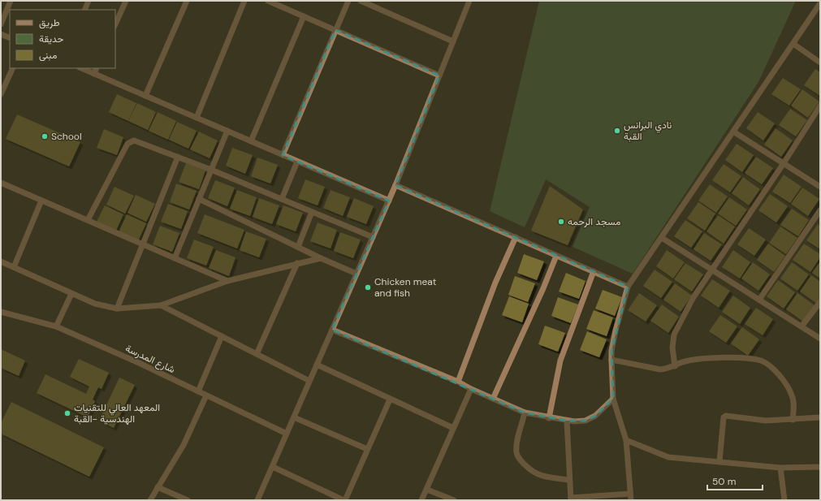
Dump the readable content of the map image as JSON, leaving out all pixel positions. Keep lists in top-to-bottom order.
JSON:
{
  "streets": {
    "street": ["شارع المدرسة"]
  },
  "places": [
    "نادي البرانس القبة",
    "School",
    "مسجد الرحمه",
    "Chicken meat and fish",
    "المعهد العالي للتقنيات الهندسية -القبة"
  ],
  "legend": ["طريق", "حديقة", "مبنى"],
  "scale_bar": "50 m"
}
